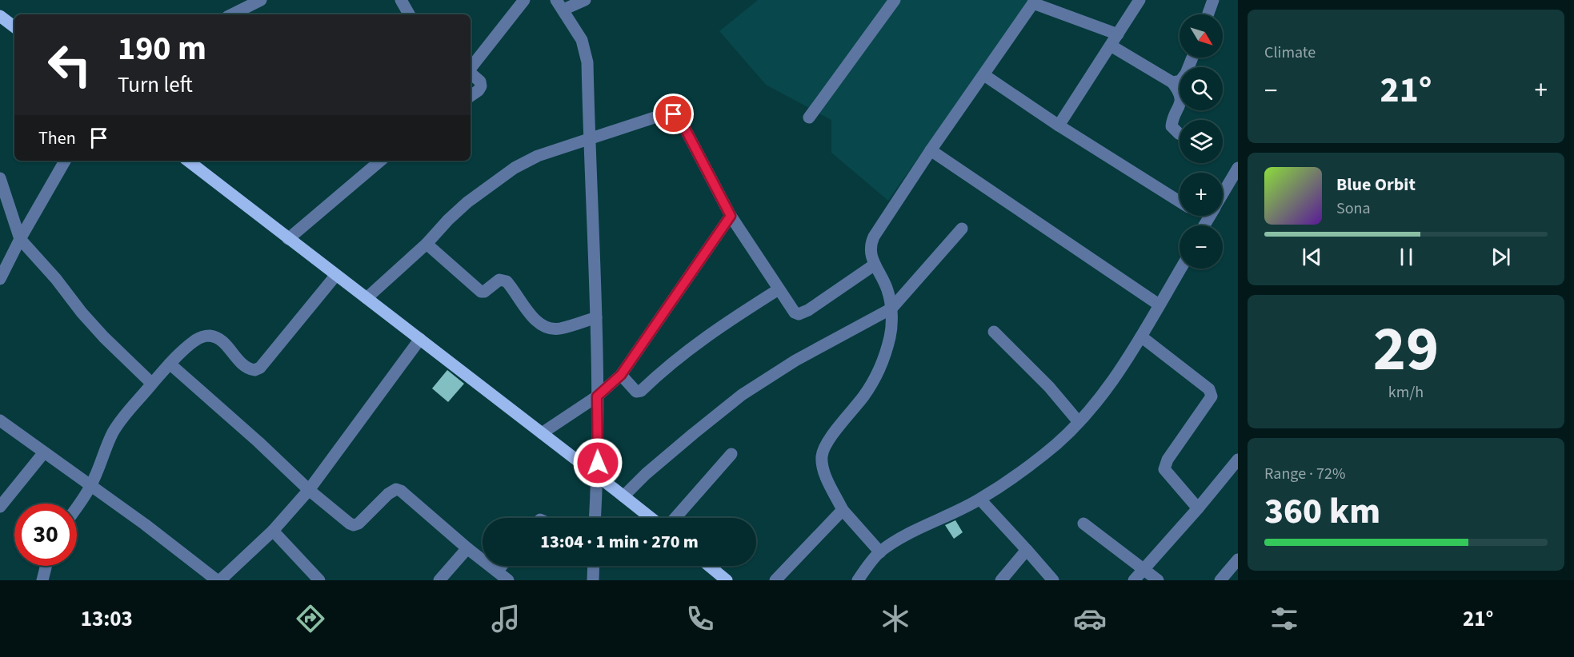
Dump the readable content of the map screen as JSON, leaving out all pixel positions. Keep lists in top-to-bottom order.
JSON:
{
  "north": "bottom right",
  "page": {
    "tile": [
      "Climate",
      ["29", "km/h"],
      ["Range · 72%", "360 km"]
    ],
    "map_buttons": ["+", "−"],
    "turn": ["190 m", "Turn left"],
    "heat": ["−", "21°", "+"],
    "then": "Then",
    "song": ["Blue Orbit", "Sona"],
    "limit": "30",
    "trip": "13:04 · 1 min · 270 m",
    "tabs": ["13:03", "21°"]
  }
}
